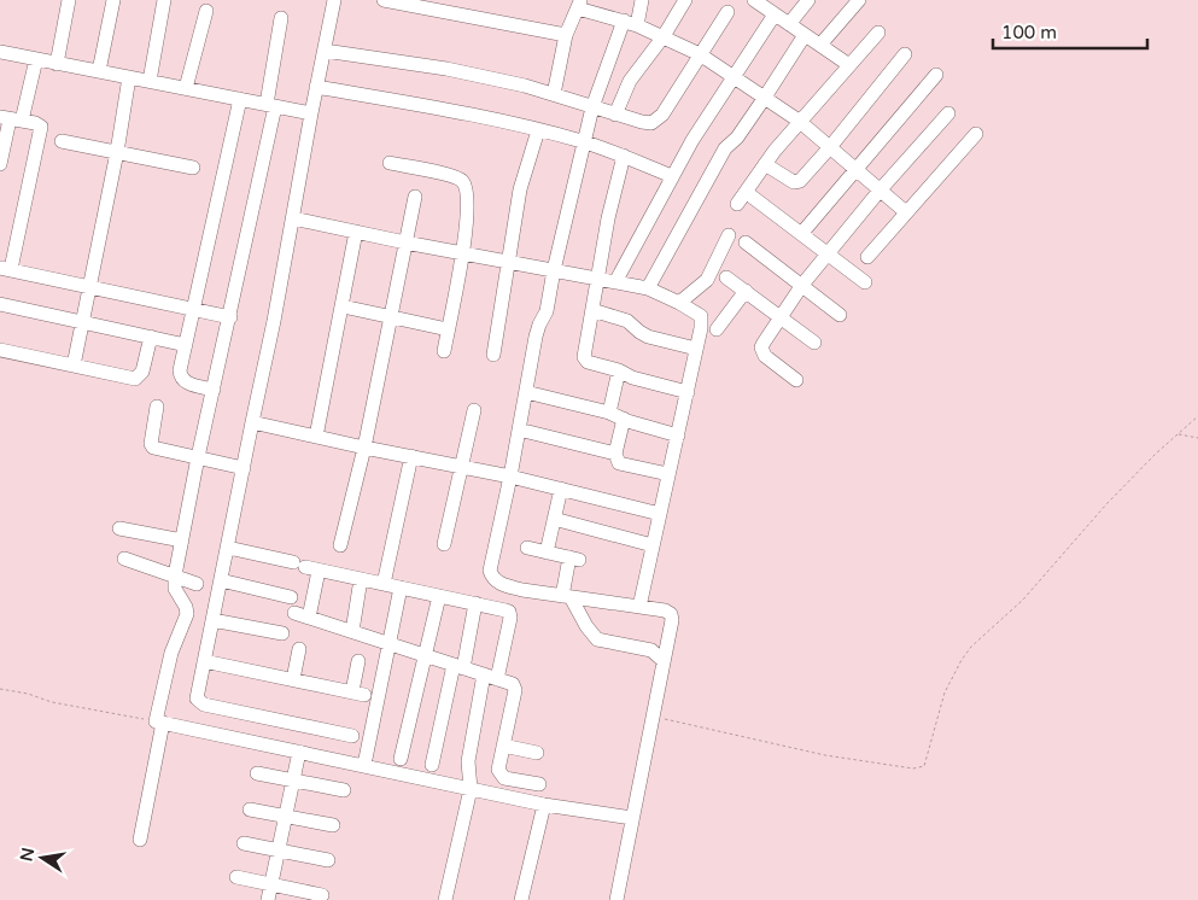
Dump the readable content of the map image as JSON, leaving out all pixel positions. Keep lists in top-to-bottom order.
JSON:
{
  "scale_bar": "100 m",
  "north": "left"
}
